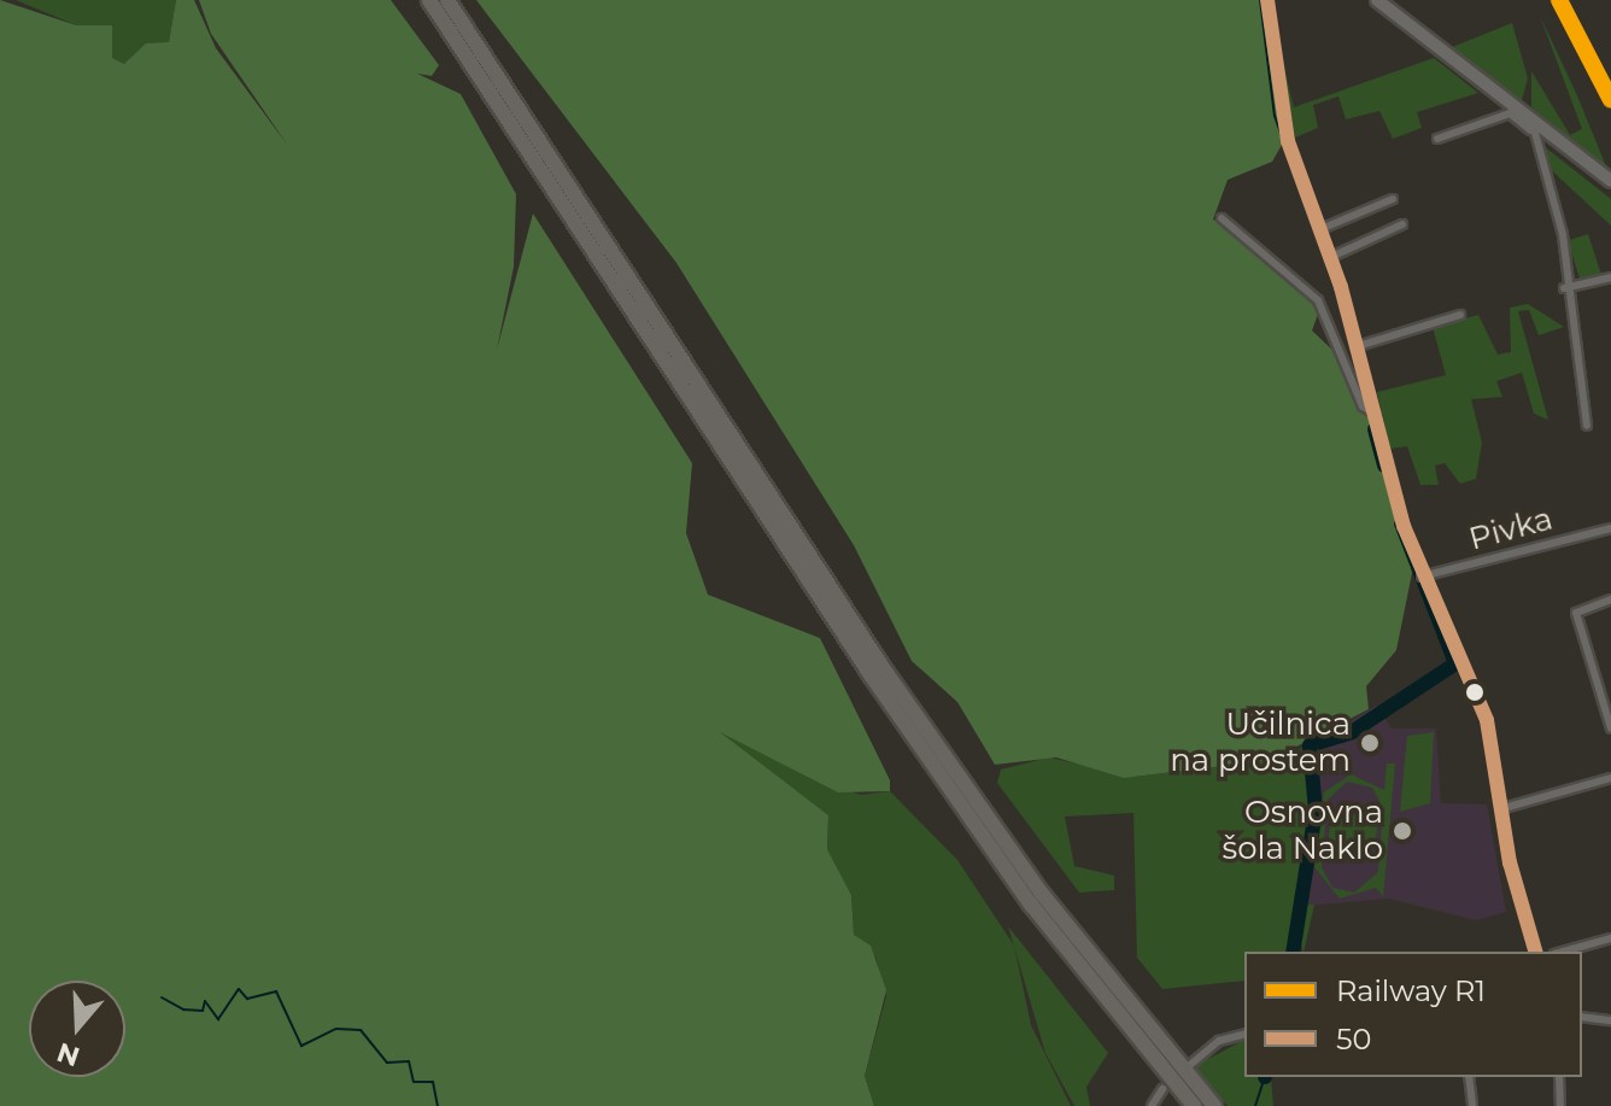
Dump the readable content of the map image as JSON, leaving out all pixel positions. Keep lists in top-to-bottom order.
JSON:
{
  "streets": {
    "street": ["Pivka"]
  },
  "places": ["Učilnica na prostem", "Osnovna šola Naklo"],
  "lines": ["rail line R1", "transit line 50"],
  "legend": ["Railway R1", "50"],
  "north": "bottom"
}
